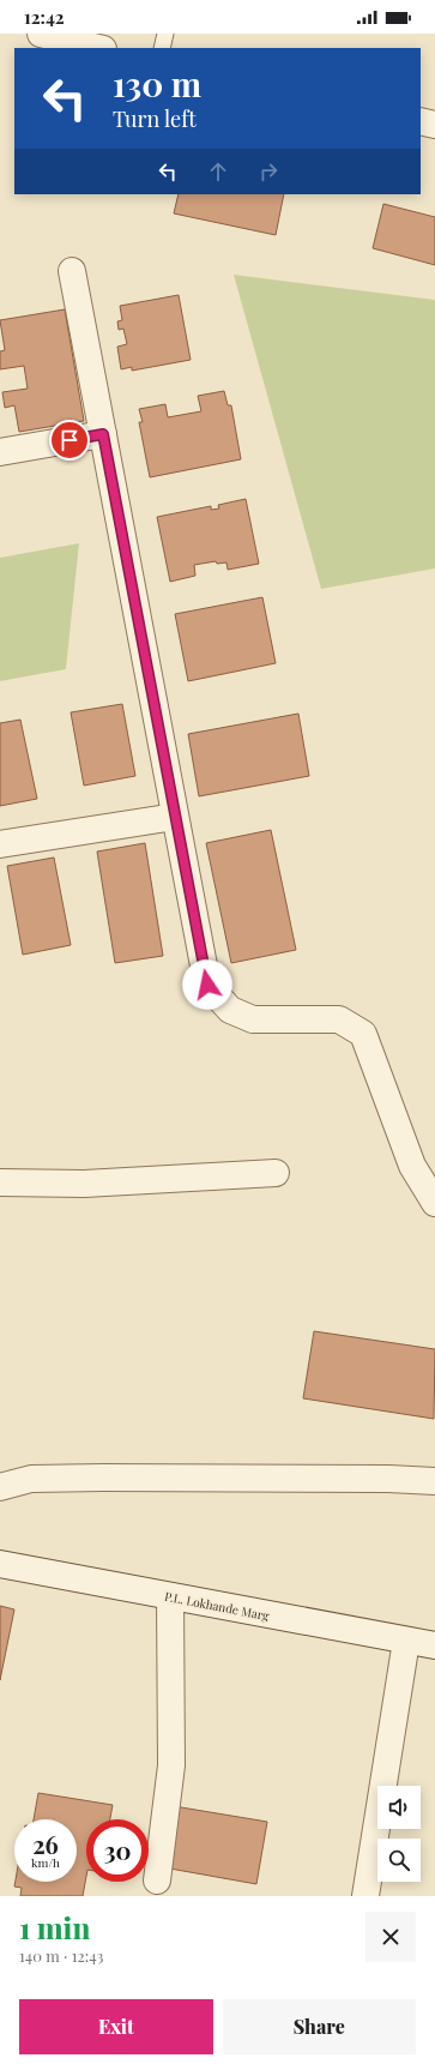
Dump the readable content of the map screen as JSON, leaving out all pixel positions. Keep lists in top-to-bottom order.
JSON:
{
  "streets": {
    "street": ["P.L. Lokhande Marg"]
  },
  "page": {
    "status": "12:42",
    "turn": ["130 m", "Turn left"],
    "speed": "26 km/h",
    "limit": "30",
    "heading": ["1 min", "140 m · 12:43"],
    "buttons": ["Exit", "Share"]
  }
}
